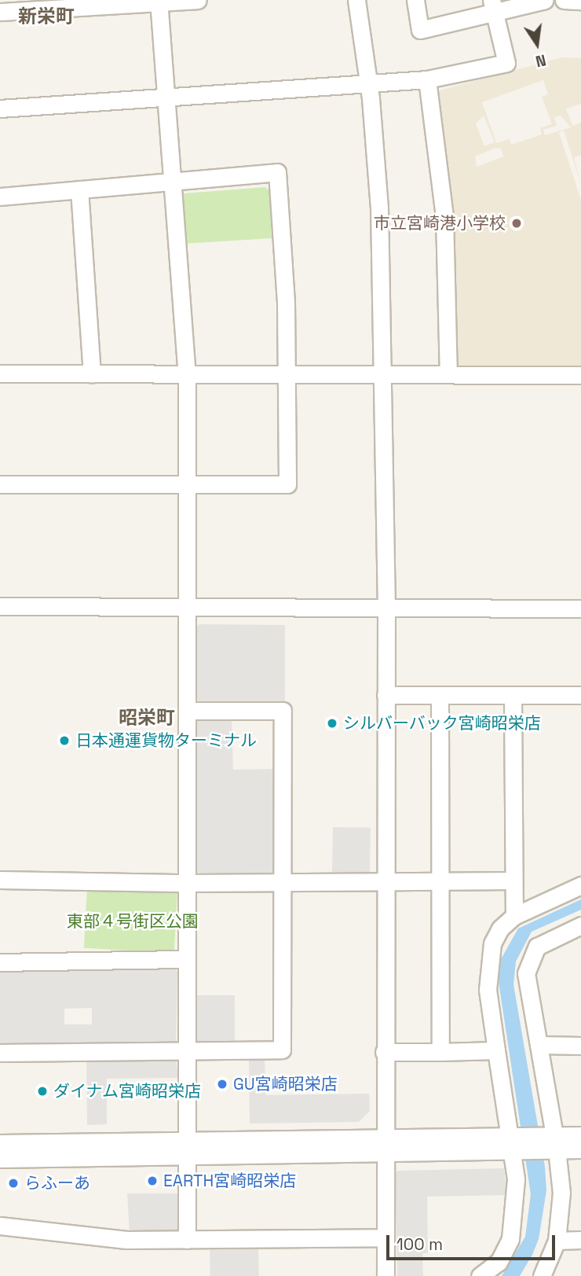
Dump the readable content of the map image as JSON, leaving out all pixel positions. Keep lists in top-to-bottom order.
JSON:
{
  "districts": ["新栄町", "昭栄町"],
  "parks": ["東部４号街区公園"],
  "places": [
    "市立宮崎港小学校",
    "シルバーバック宮崎昭栄店",
    "日本通運貨物ターミナル",
    "GU宮崎昭栄店",
    "ダイナム宮崎昭栄店",
    "EARTH宮崎昭栄店",
    "らふーあ"
  ],
  "scale_bar": "100 m",
  "north": "bottom"
}
